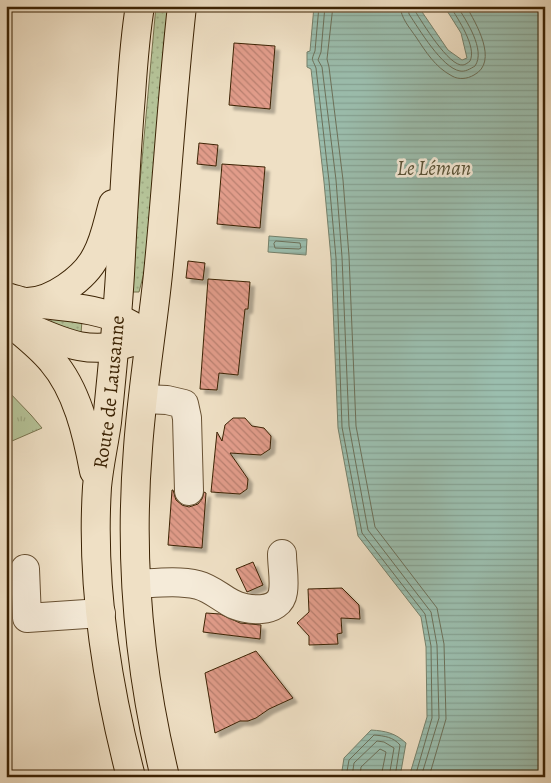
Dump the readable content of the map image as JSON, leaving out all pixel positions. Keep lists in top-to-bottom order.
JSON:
{
  "streets": {
    "main road": ["Route de Lausanne"]
  },
  "water": ["Le Léman"]
}
